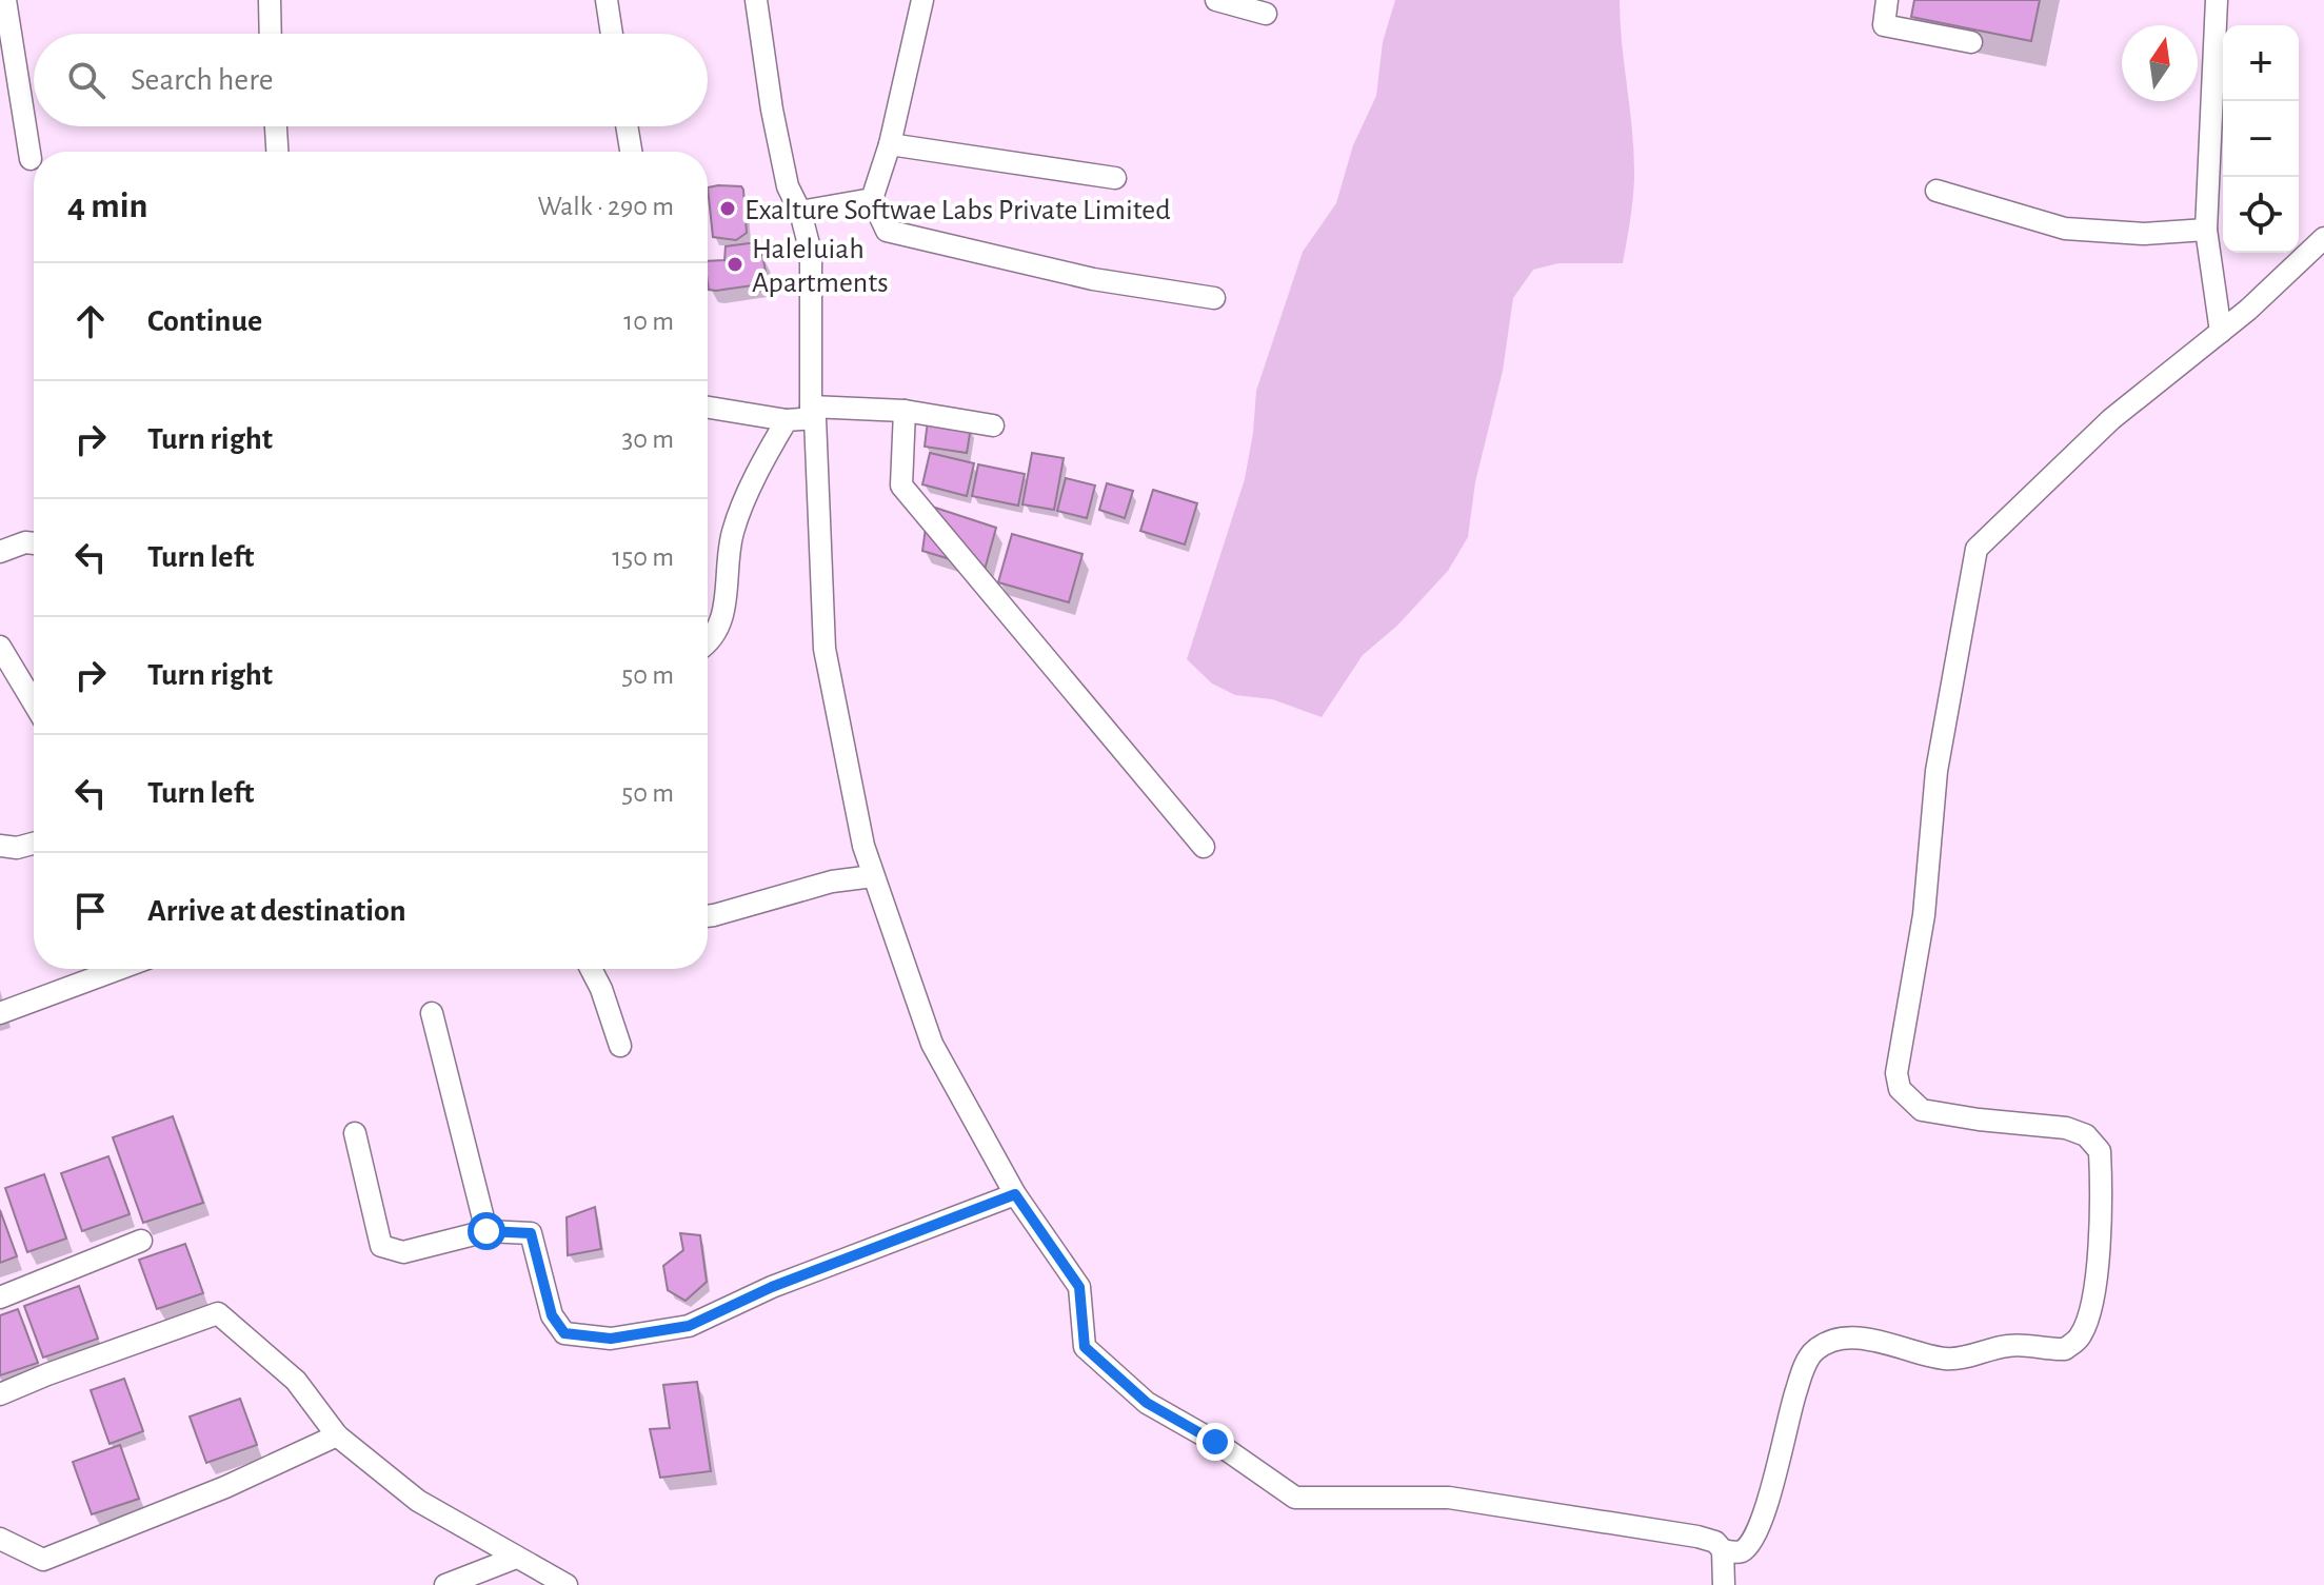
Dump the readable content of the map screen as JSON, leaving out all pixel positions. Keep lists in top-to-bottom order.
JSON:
{
  "places": ["Exalture Softwae Labs Private Limited", "Haleluiah Apartments"],
  "north": "top",
  "page": {
    "map_buttons": ["+", "−"],
    "search": "Search here",
    "heading": ["4 min", "Walk · 290 m"],
    "list": [
      ["Continue", "10 m"],
      ["Turn right", "30 m"],
      ["Turn left", "150 m"],
      ["Turn right", "50 m"],
      ["Turn left", "50 m"],
      "Arrive at destination"
    ]
  }
}
